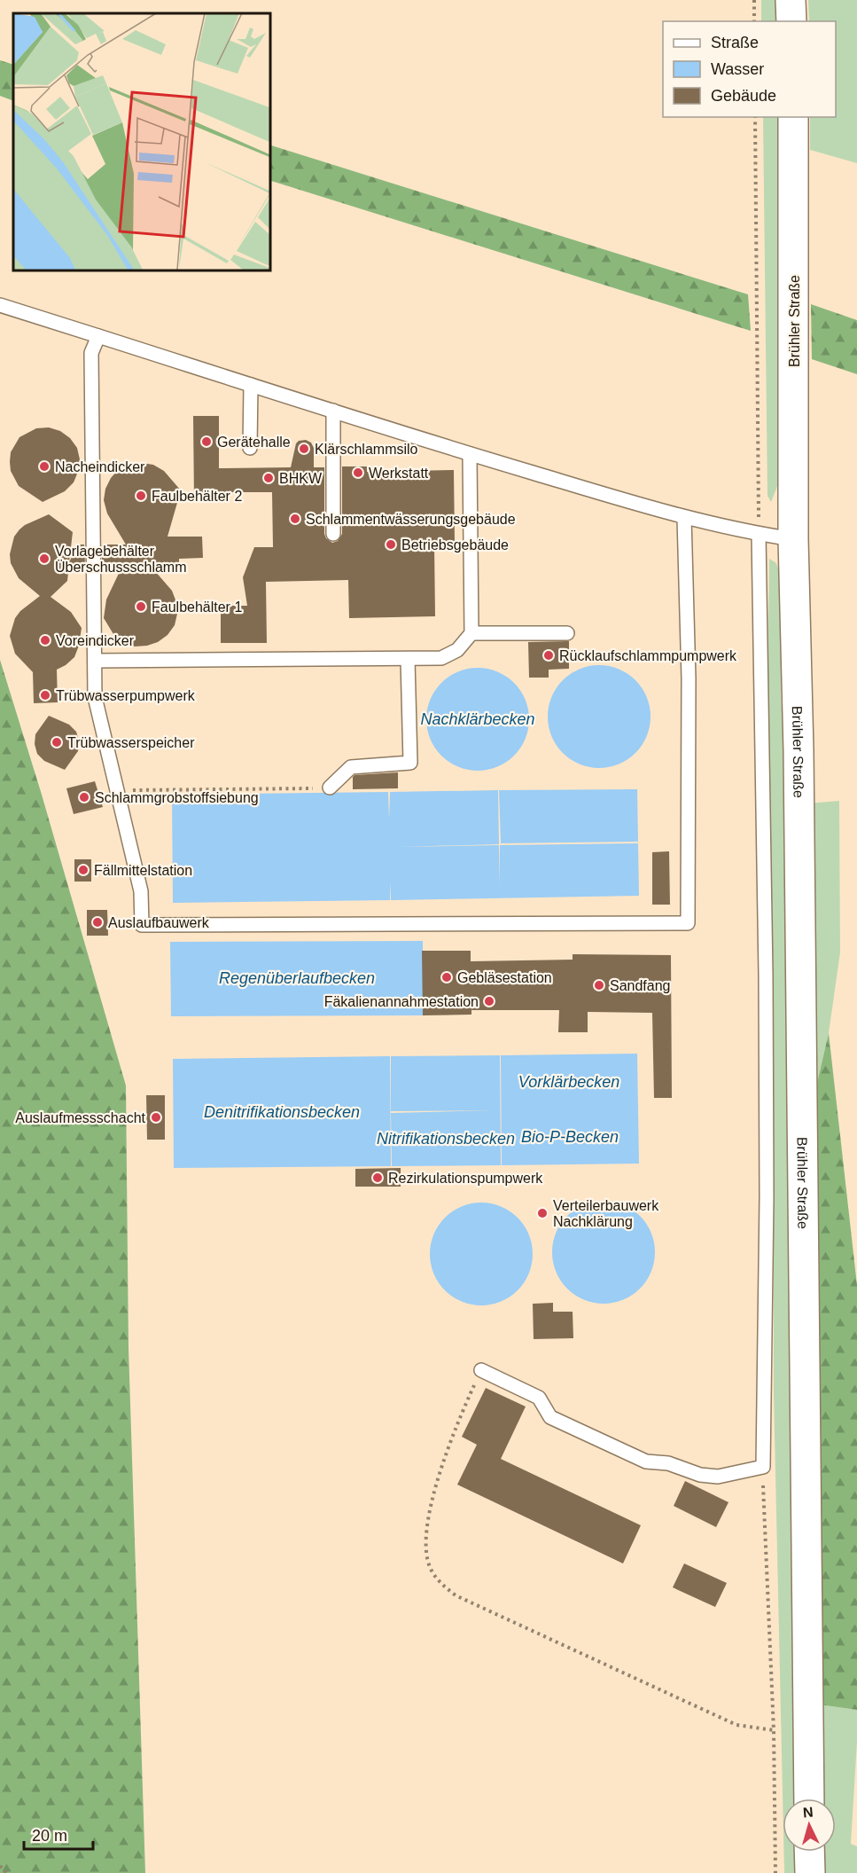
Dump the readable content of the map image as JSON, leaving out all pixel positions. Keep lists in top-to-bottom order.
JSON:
{
  "streets": {
    "street": ["Brühler Straße"]
  },
  "water": [
    "Nachklärbecken",
    "Regenüberlaufbecken",
    "Vorklärbecken",
    "Denitrifikationsbecken",
    "Bio-P-Becken",
    "Nitrifikationsbecken"
  ],
  "places": [
    "Gerätehalle",
    "Klärschlammsilo",
    "Nacheindicker",
    "Werkstatt",
    "BHKW",
    "Faulbehälter 2",
    "Schlammentwässerungsgebäude",
    "Betriebsgebäude",
    "Vorlagebehälter Überschussschlamm",
    "Faulbehälter 1",
    "Voreindicker",
    "Rücklaufschlammpumpwerk",
    "Trübwasserpumpwerk",
    "Trübwasserspeicher",
    "Schlammgrobstoffsiebung",
    "Fällmittelstation",
    "Auslaufbauwerk",
    "Gebläsestation",
    "Sandfang",
    "Fäkalienannahmestation",
    "Auslaufmessschacht",
    "Rezirkulationspumpwerk",
    "Verteilerbauwerk Nachklärung"
  ],
  "legend": ["Straße", "Wasser", "Gebäude"],
  "scale_bar": "20 m",
  "north": "top"
}
